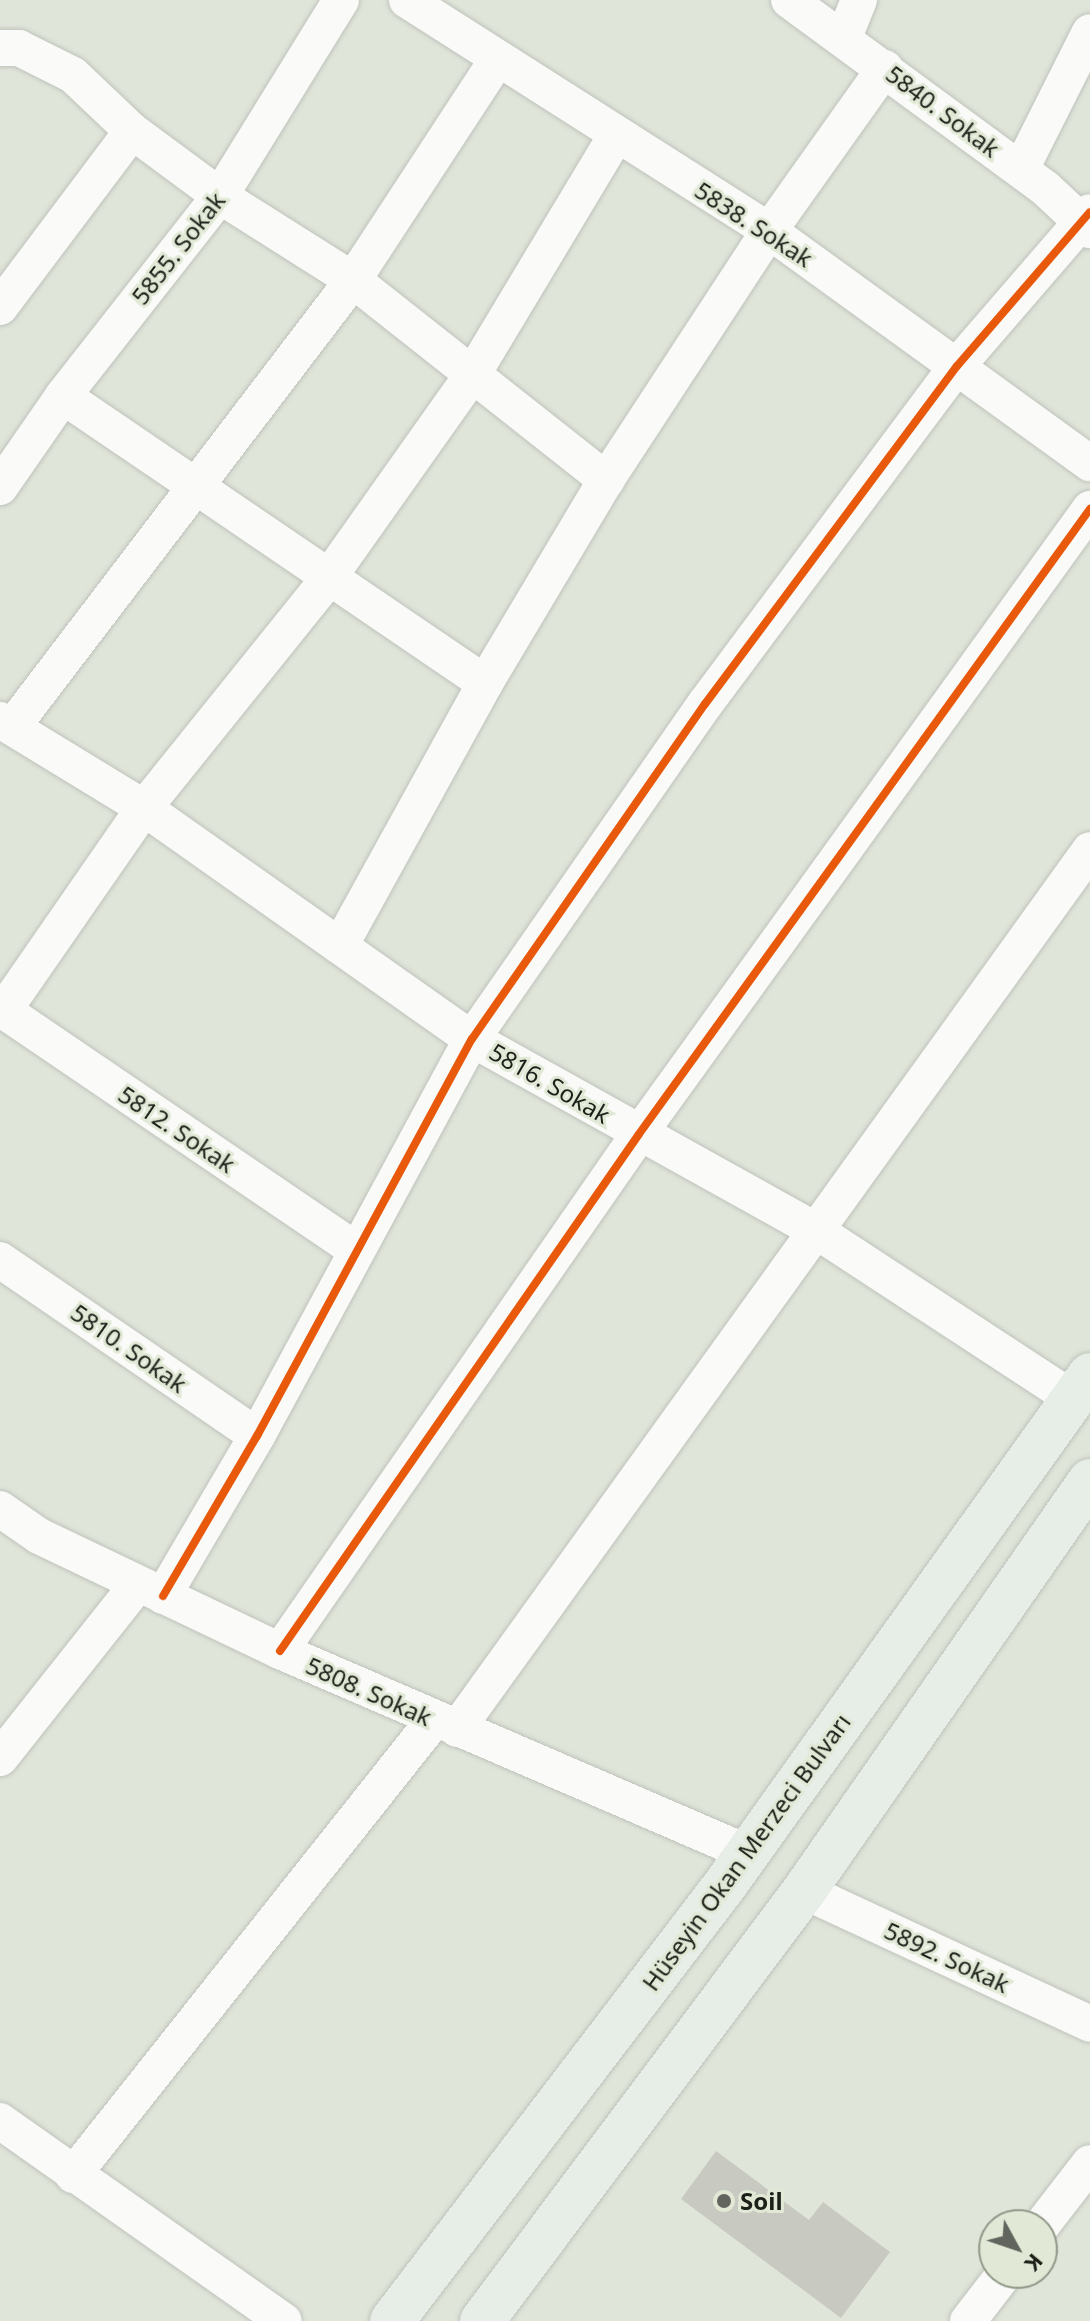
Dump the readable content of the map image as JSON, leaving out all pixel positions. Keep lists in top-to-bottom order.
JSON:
{
  "streets": {
    "main road": ["Hüseyin Okan Merzeci Bulvarı"],
    "street": [
      "5840. Sokak",
      "5838. Sokak",
      "5855. Sokak",
      "5816. Sokak",
      "5812. Sokak",
      "5810. Sokak",
      "5808. Sokak",
      "5892. Sokak"
    ]
  },
  "crossings": [
    ["5816. Sokak", "Hüseyin Okan Merzeci Bulvarı"],
    ["5808. Sokak", "Hüseyin Okan Merzeci Bulvarı"]
  ],
  "places": ["Soil"],
  "north": "bottom right"
}
